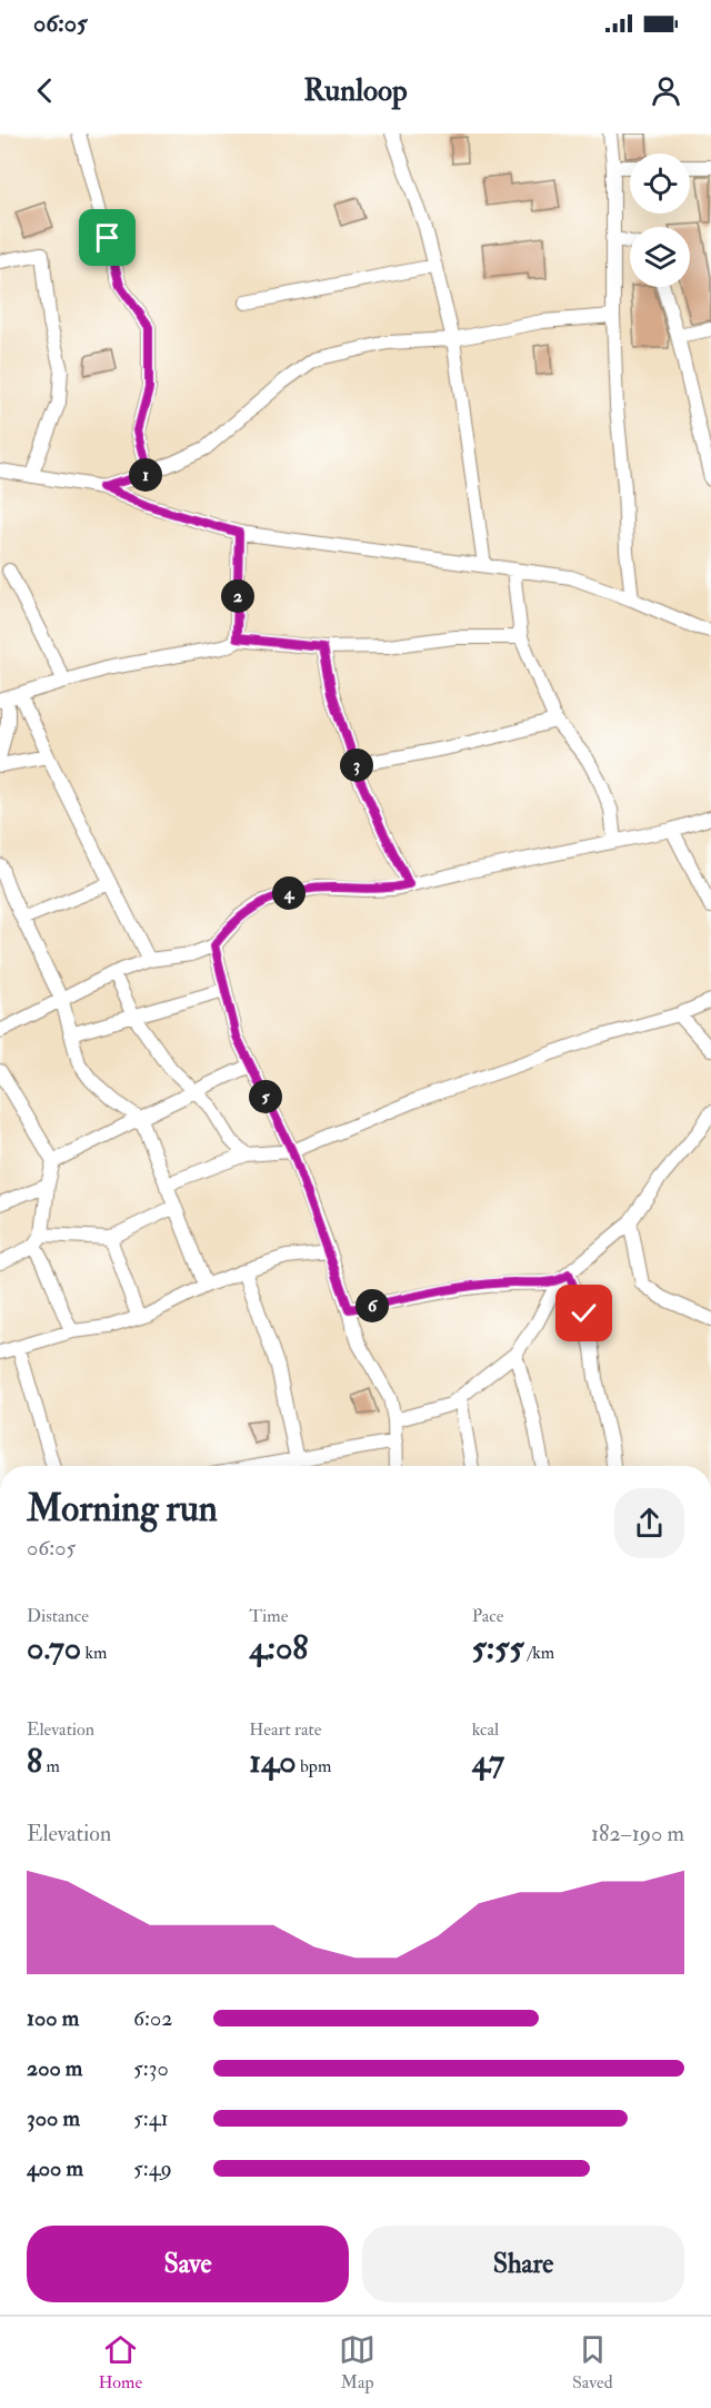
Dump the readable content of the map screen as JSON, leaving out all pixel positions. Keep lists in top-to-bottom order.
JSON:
{
  "page": {
    "status": "06:05",
    "header": "Runloop",
    "pins": [
      "1",
      "2",
      "3",
      "4",
      "5",
      "6"
    ],
    "heading": ["Morning run", "06:05"],
    "stats": [
      ["Distance", "0.70 km"],
      ["Time", "4:08"],
      ["Pace", "5:55 /km"],
      ["Elevation", "8 m"],
      ["Heart rate", "140 bpm"],
      ["kcal", "47"]
    ],
    "chart": ["Elevation", "182–190 m"],
    "list": [
      {
        "name": "100 m",
        "note": "6:02"
      },
      {
        "name": "200 m",
        "note": "5:30"
      },
      {
        "name": "300 m",
        "note": "5:41"
      },
      {
        "name": "400 m",
        "note": "5:49"
      }
    ],
    "buttons": ["Save", "Share"],
    "tabs": ["Home", "Map", "Saved"]
  }
}
